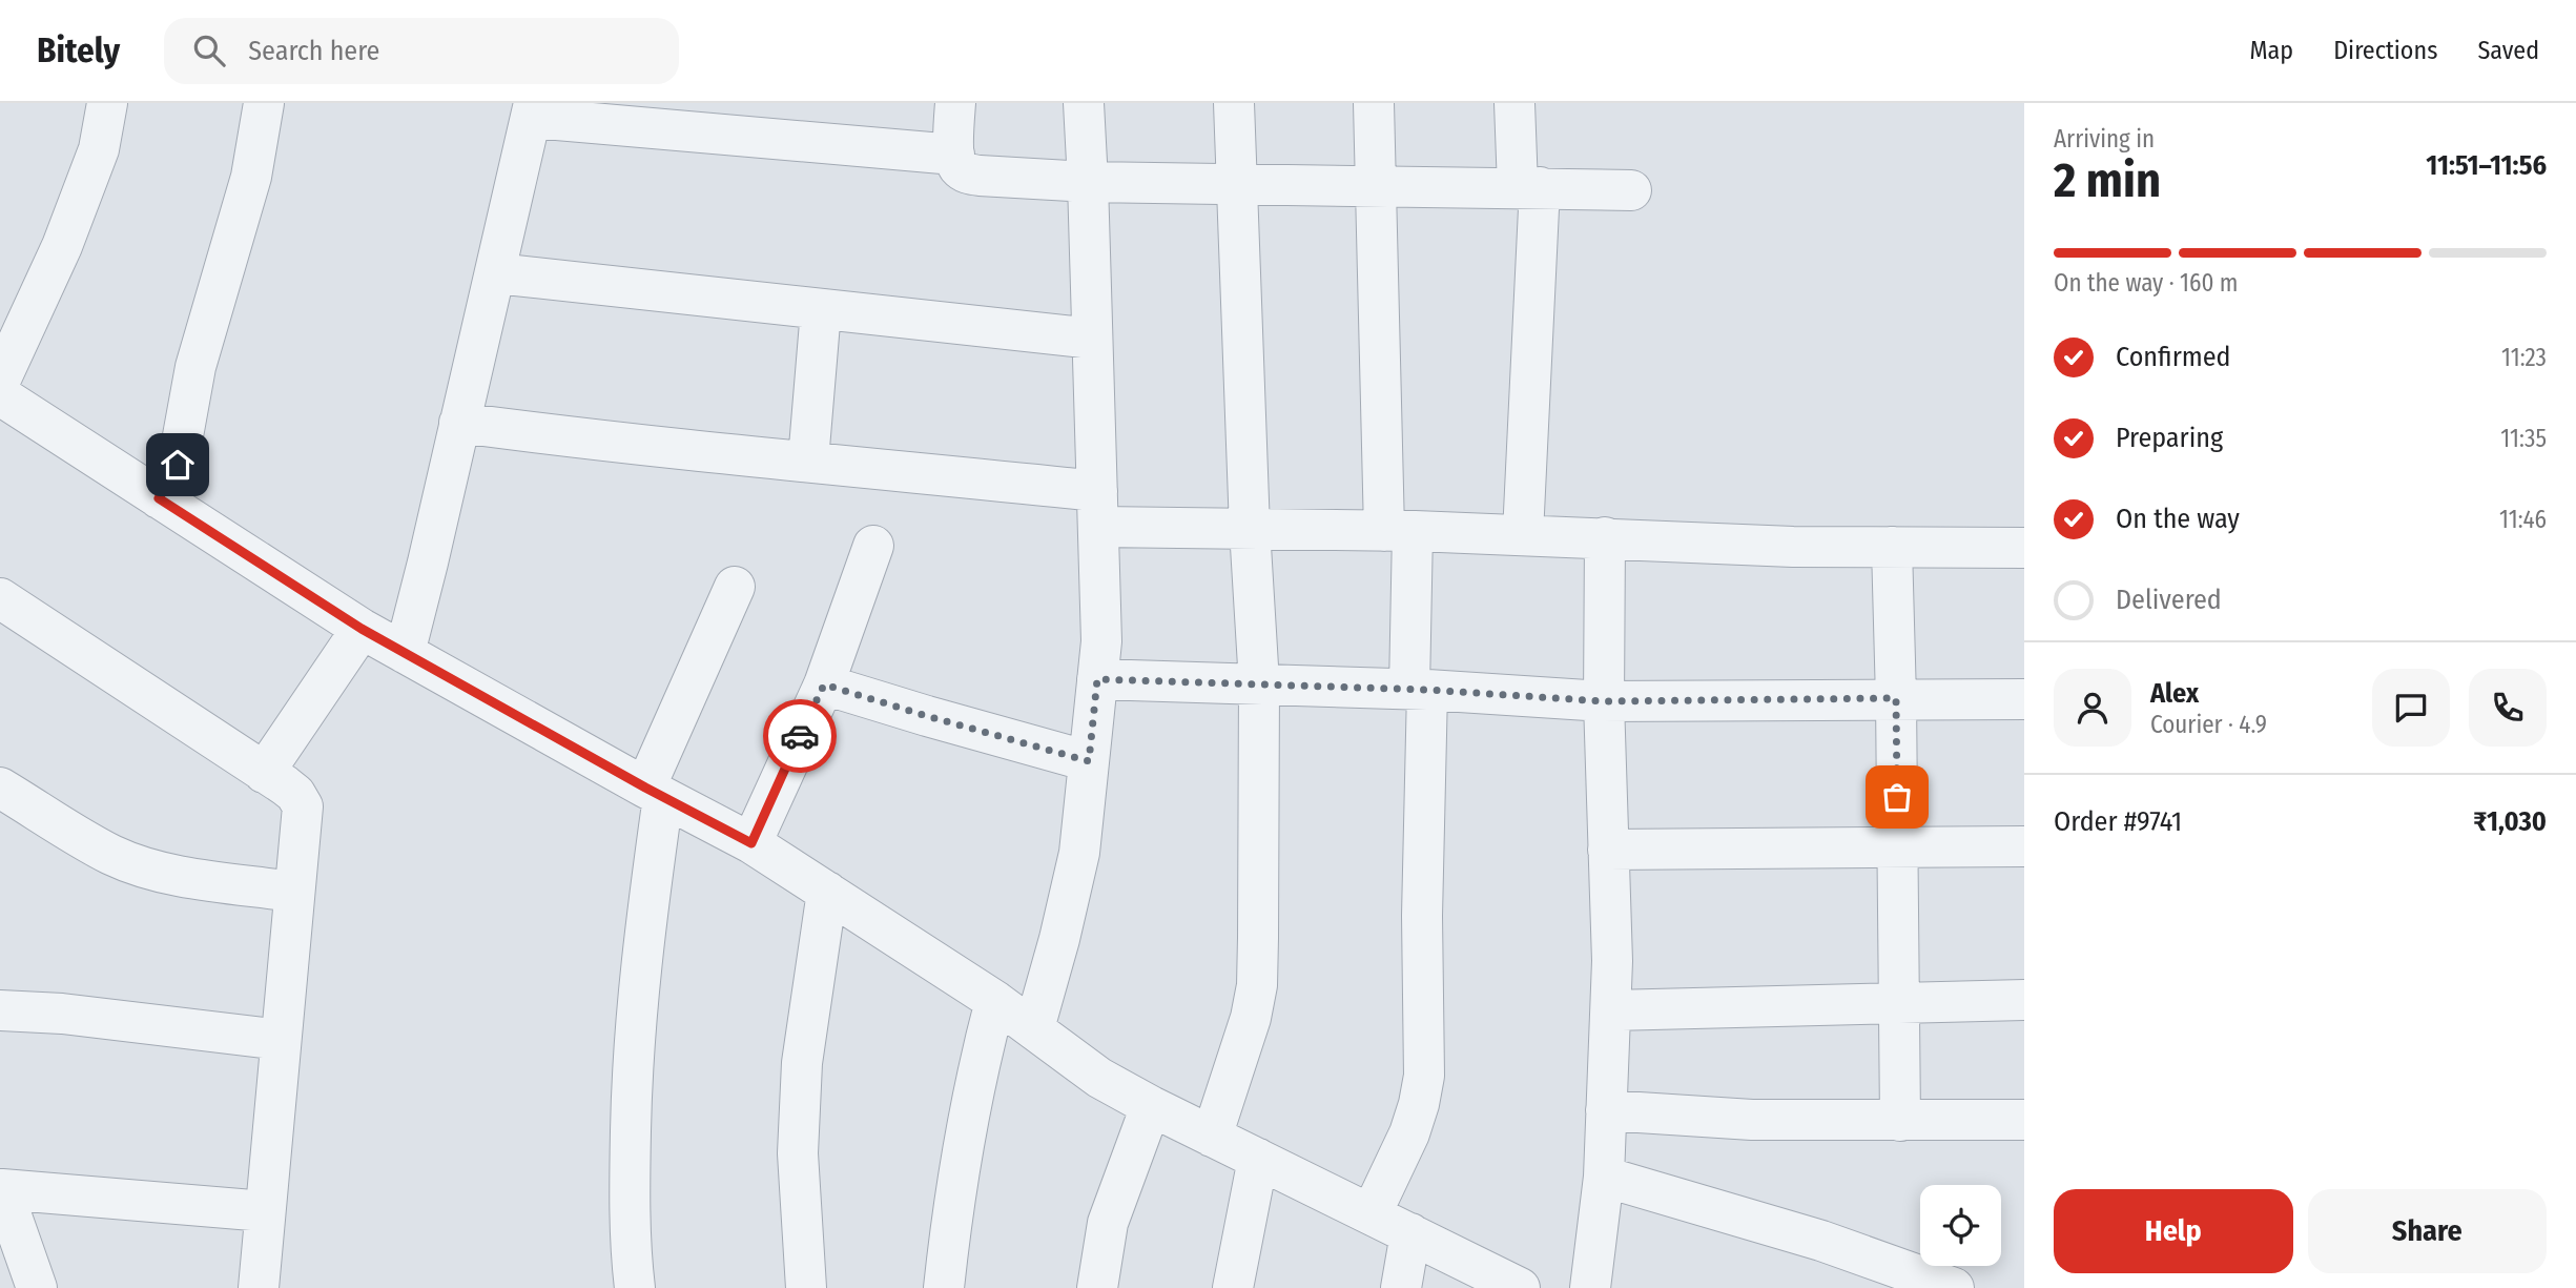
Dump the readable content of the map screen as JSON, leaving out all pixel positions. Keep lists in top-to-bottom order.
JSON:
{
  "page": {
    "header": "Bitely",
    "search": "Search here",
    "nav": ["Map", "Directions", "Saved"],
    "heading": ["2 min", "Arriving in", "11:51–11:56"],
    "panel": [
      "Alex",
      "Courier · 4.9",
      "Order #9741",
      "₹1,030"
    ],
    "bar": "On the way · 160 m",
    "list": [
      ["Confirmed", "11:23"],
      ["Preparing", "11:35"],
      ["On the way", "11:46"],
      "Delivered"
    ],
    "buttons": ["Help", "Share"]
  }
}
